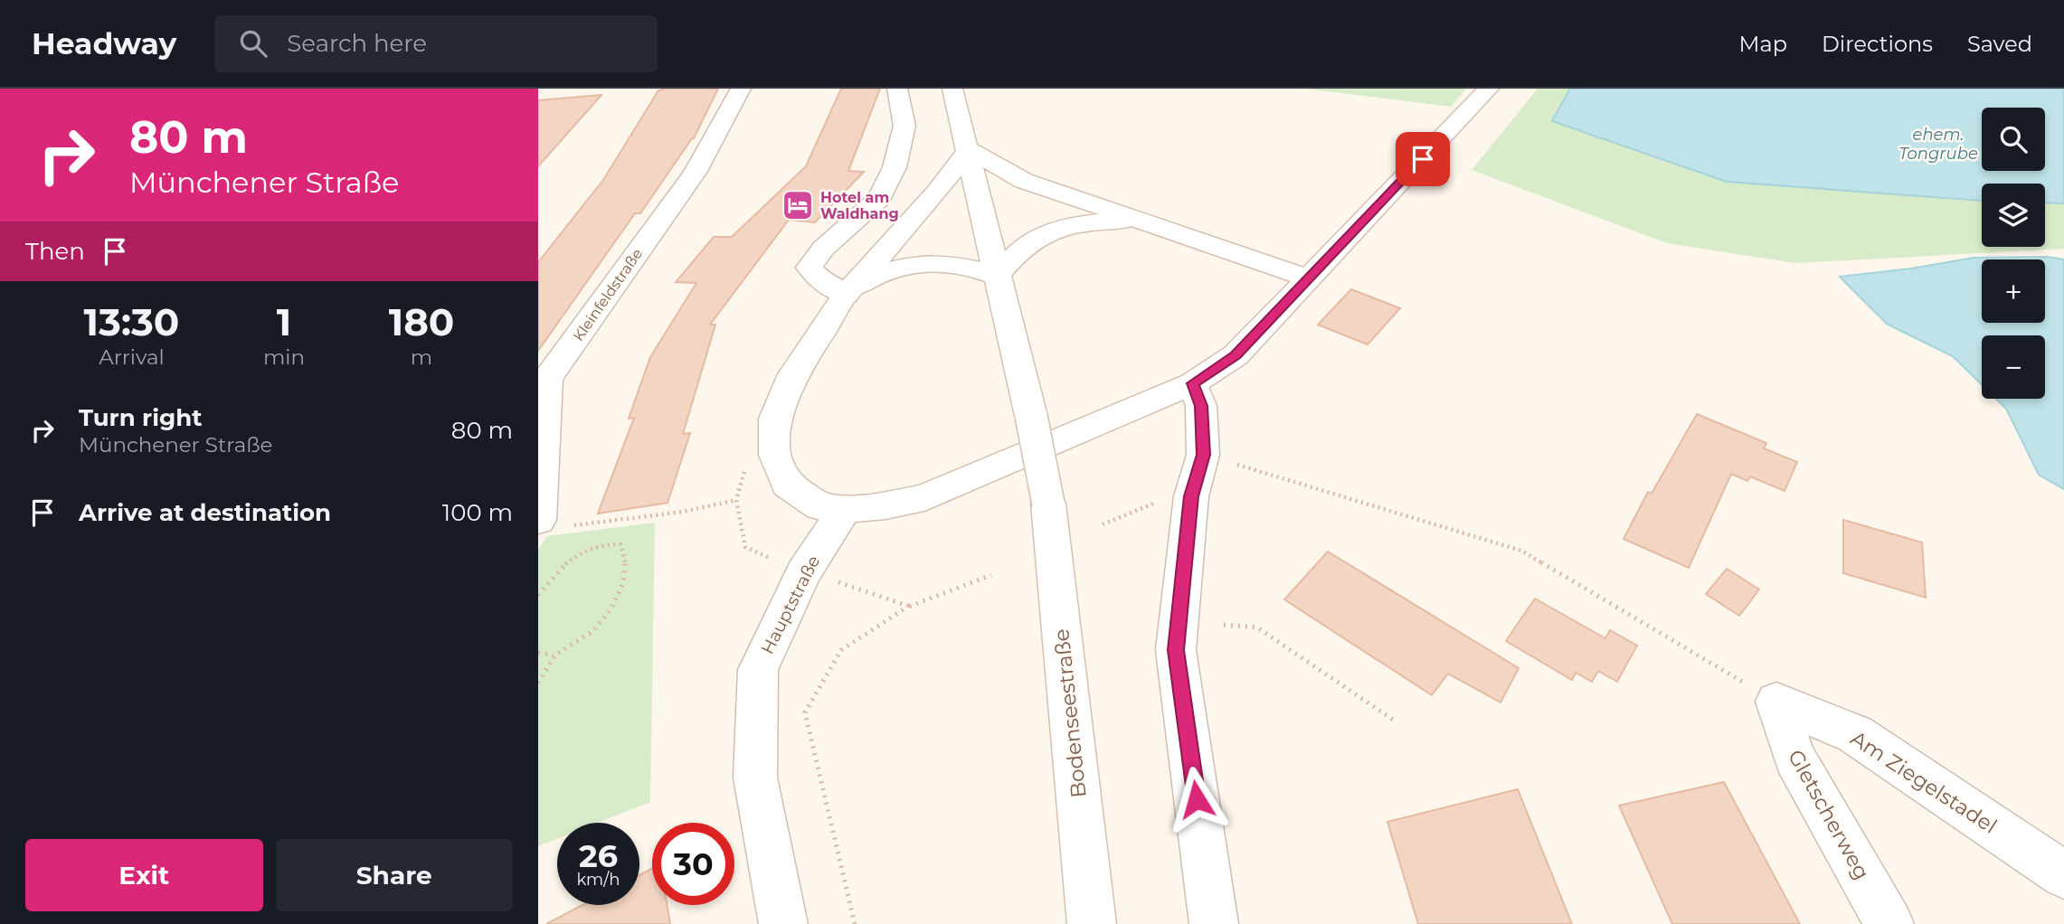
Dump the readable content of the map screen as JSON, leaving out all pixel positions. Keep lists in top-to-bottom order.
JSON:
{
  "streets": {
    "street": [
      "Kleinfeldstraße",
      "Hauptstraße",
      "Bodenseestraße",
      "Am Ziegelstadel",
      "Gletscherweg"
    ]
  },
  "crossings": [
    ["Am Ziegelstadel", "Gletscherweg"]
  ],
  "water": ["ehem. Tongrube"],
  "places": {
    "hotel": ["Hotel am Waldhang"]
  },
  "page": {
    "header": "Headway",
    "search": "Search here",
    "nav": ["Map", "Directions", "Saved"],
    "turn": ["80 m", "Münchener Straße"],
    "map_buttons": ["+", "−"],
    "then": "Then",
    "eta": [
      "13:30",
      "Arrival",
      "1",
      "min",
      "180",
      "m"
    ],
    "list": [
      {
        "name": "Turn right",
        "note": "Münchener Straße",
        "value": "80 m"
      },
      {
        "name": "Arrive at destination",
        "value": "100 m"
      }
    ],
    "speed": "26 km/h",
    "limit": "30",
    "buttons": ["Exit", "Share"]
  }
}
